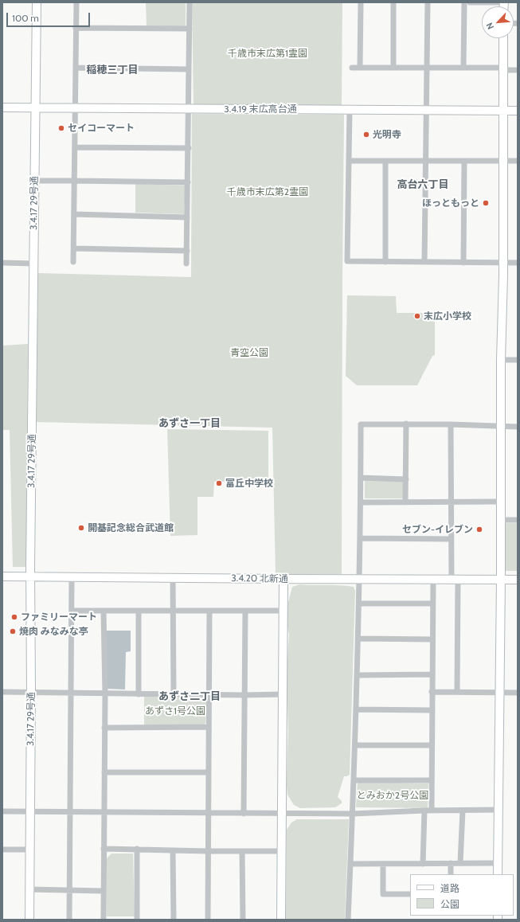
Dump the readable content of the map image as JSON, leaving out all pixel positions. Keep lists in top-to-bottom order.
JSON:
{
  "streets": {
    "street": ["3.4.19 末広高台通", "3.4.17 29号通", "3.4.20 北新通"]
  },
  "crossings": [
    ["3.4.19 末広高台通", "3.4.17 29号通"],
    ["3.4.17 29号通", "3.4.20 北新通"]
  ],
  "districts": [
    "稲穂三丁目",
    "高台六丁目",
    "あずさ一丁目",
    "あずさ二丁目"
  ],
  "parks": [
    "千歳市末広第1霊園",
    "千歳市末広第2霊園",
    "青空公園",
    "あずさ1号公園",
    "とみおか2号公園"
  ],
  "places": [
    "セイコーマート",
    "光明寺",
    "ほっともっと",
    "末広小学校",
    "富丘中学校",
    "開基記念総合武道館",
    "セブン-イレブン",
    "ファミリーマート",
    "焼肉 みなみな亭"
  ],
  "legend": ["道路", "公園"],
  "scale_bar": "100 m",
  "north": "bottom left"
}
